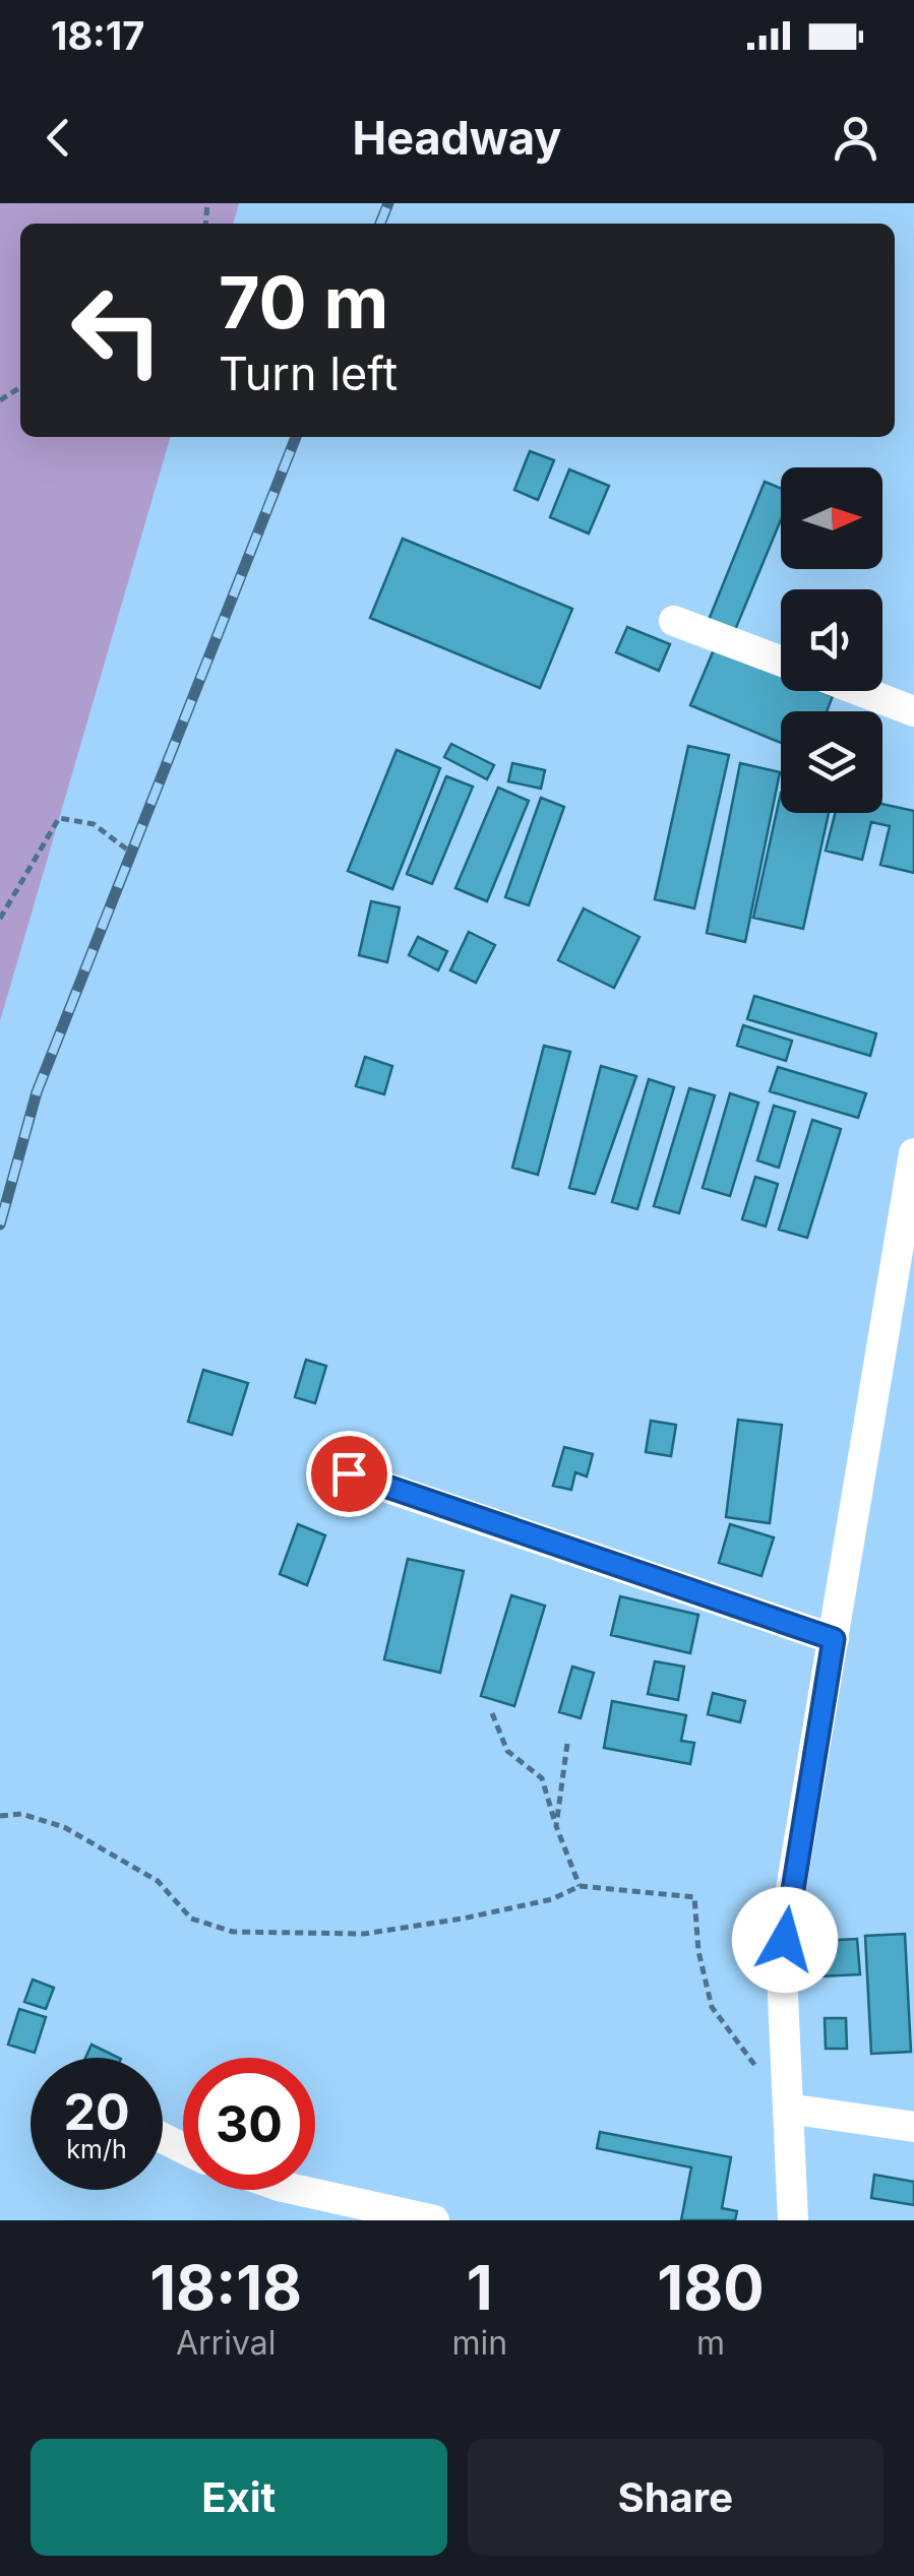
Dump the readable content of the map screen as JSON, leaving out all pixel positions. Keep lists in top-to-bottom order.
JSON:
{
  "north": "right",
  "page": {
    "status": "18:17",
    "header": "Headway",
    "turn": ["70 m", "Turn left"],
    "speed": "20 km/h",
    "limit": "30",
    "eta": [
      "18:18",
      "Arrival",
      "1",
      "min",
      "180",
      "m"
    ],
    "buttons": ["Exit", "Share"]
  }
}
